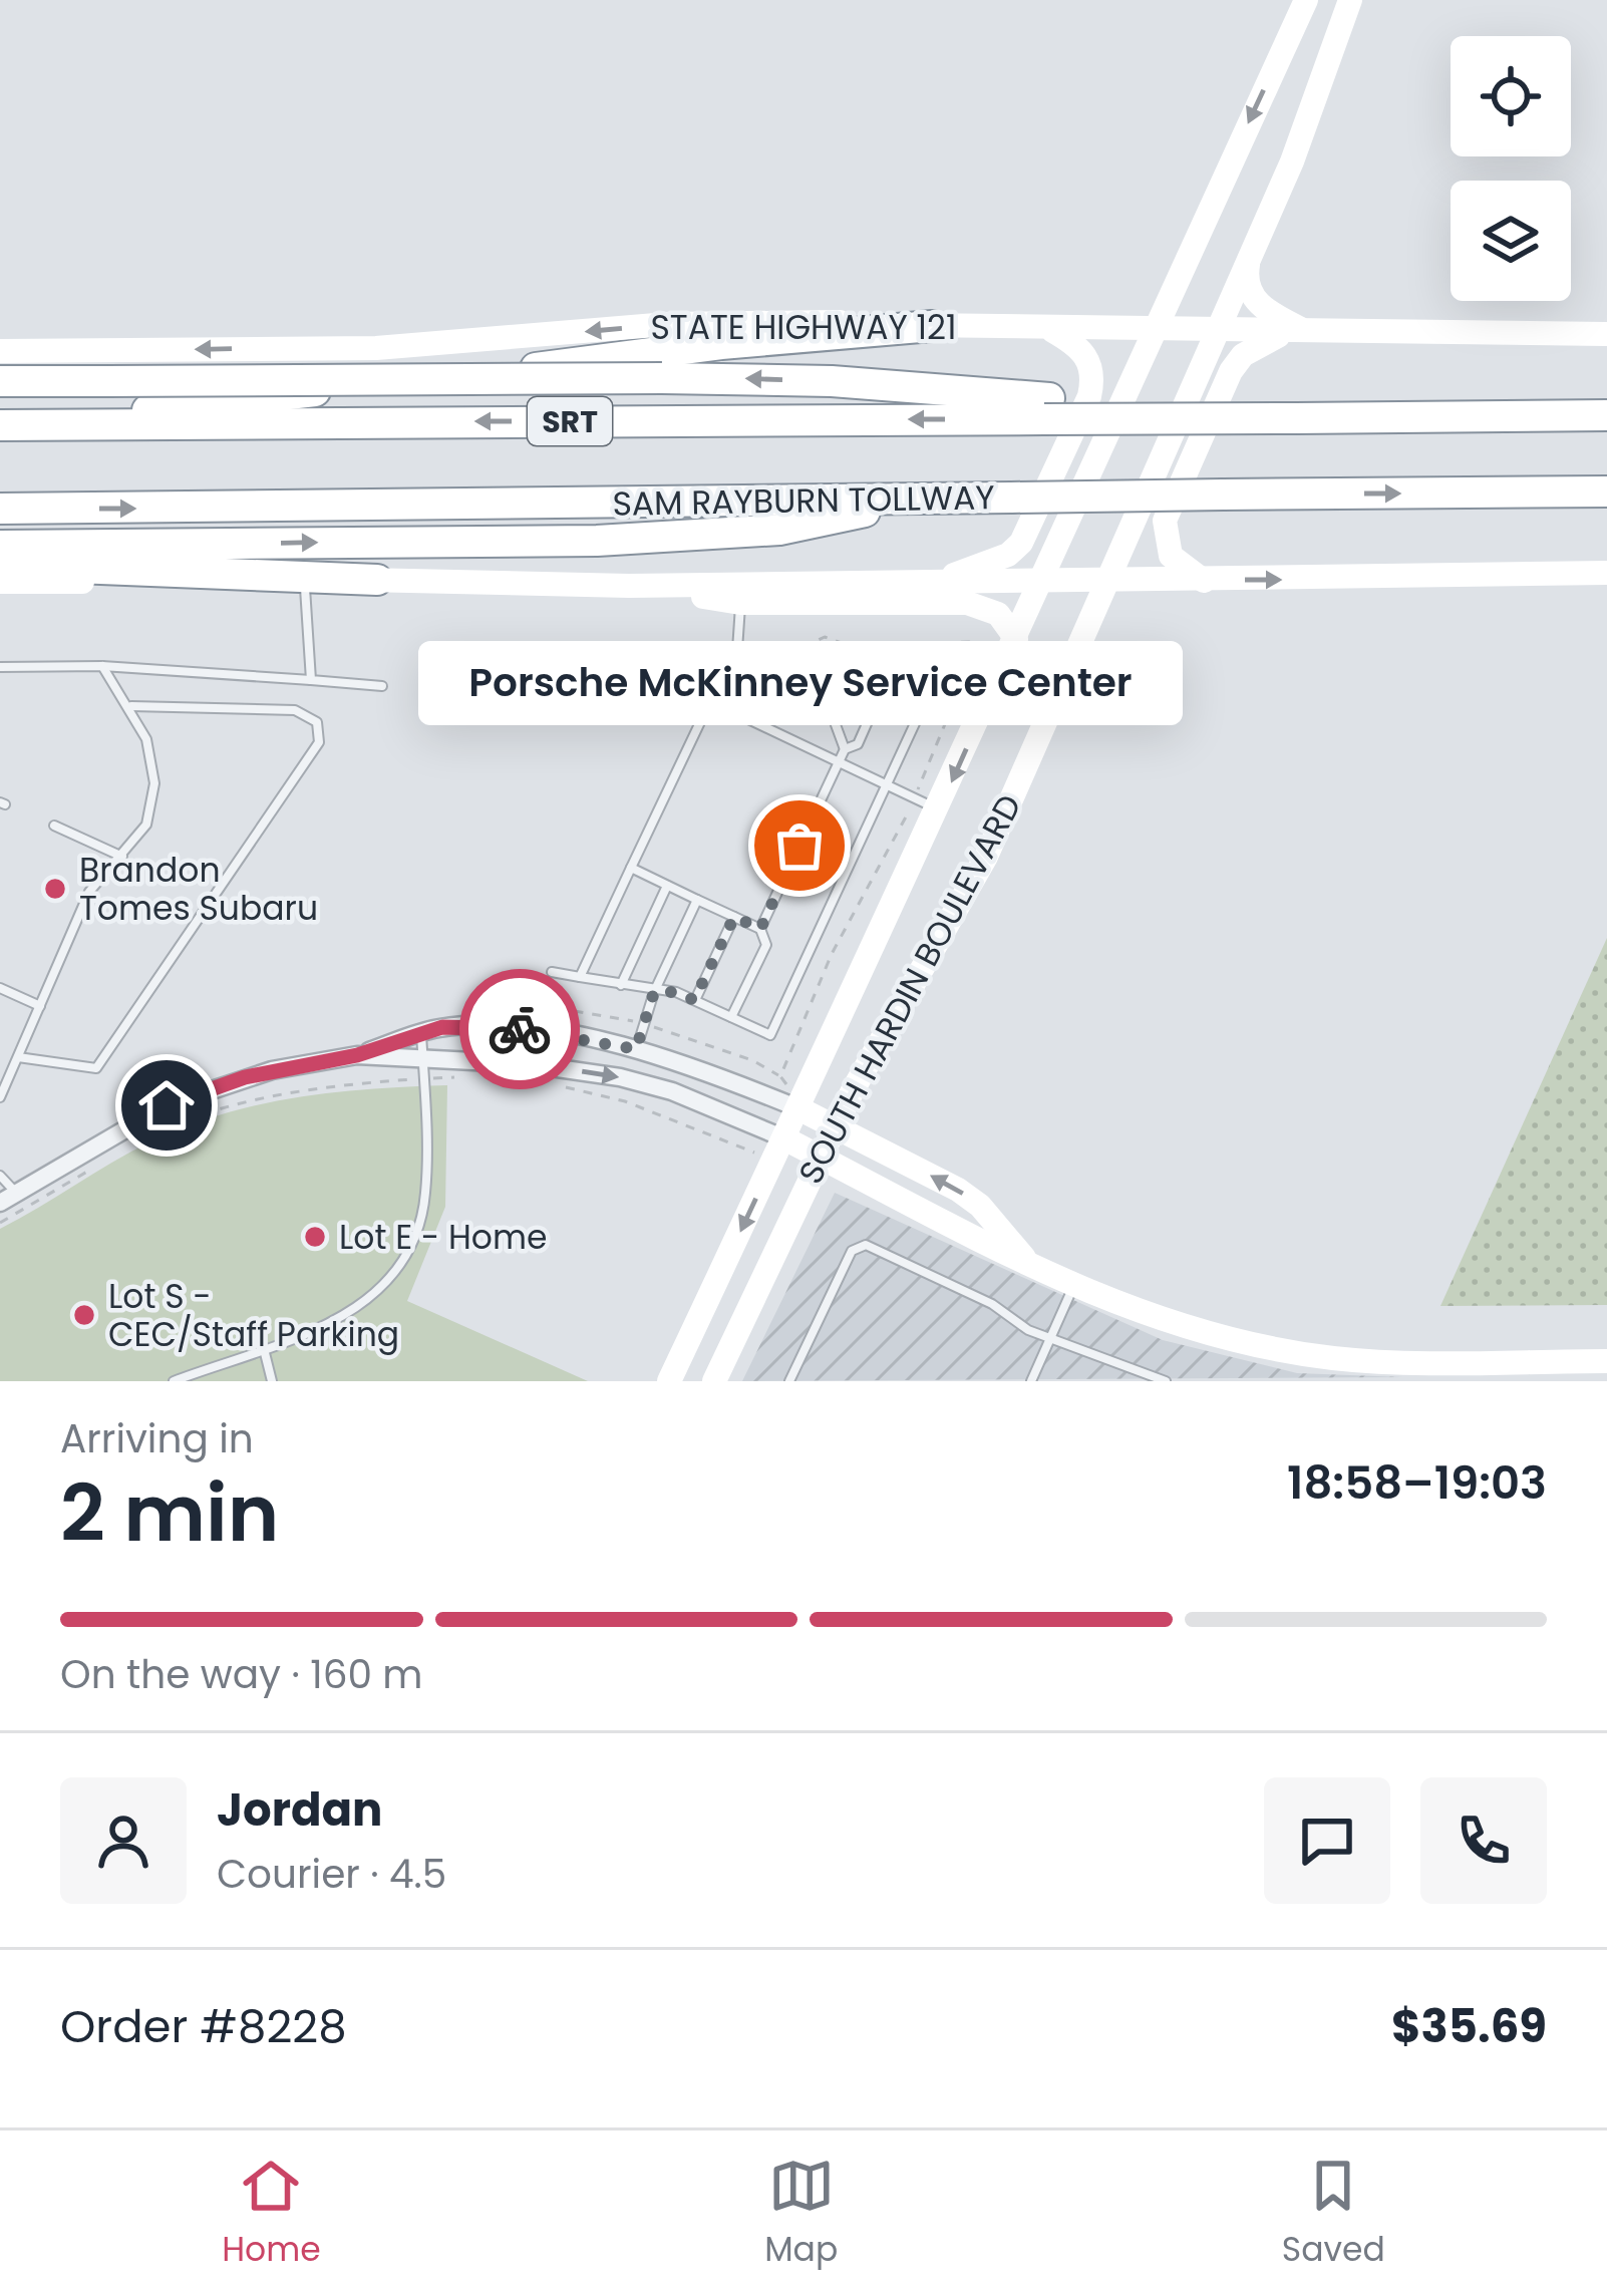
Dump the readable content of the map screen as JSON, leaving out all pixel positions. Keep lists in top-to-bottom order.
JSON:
{
  "streets": {
    "highway": ["SRT", "SAM RAYBURN TOLLWAY"],
    "main road": ["STATE HIGHWAY 121", "SOUTH HARDIN BOULEVARD"]
  },
  "crossings": [
    ["STATE HIGHWAY 121", "SOUTH HARDIN BOULEVARD"]
  ],
  "one_way": ["STATE HIGHWAY 121"],
  "places": [
    "Porsche McKinney Service Center",
    "Brandon Tomes Subaru",
    "Lot E - Home",
    "Lot S - CEC/Staff Parking"
  ],
  "page": {
    "bubble": "Porsche McKinney Service Center",
    "heading": ["2 min", "Arriving in", "18:58–19:03"],
    "panel": [
      "Jordan",
      "Courier · 4.5",
      "Order #8228",
      "$35.69"
    ],
    "bar": "On the way · 160 m",
    "tabs": ["Home", "Map", "Saved"]
  }
}
